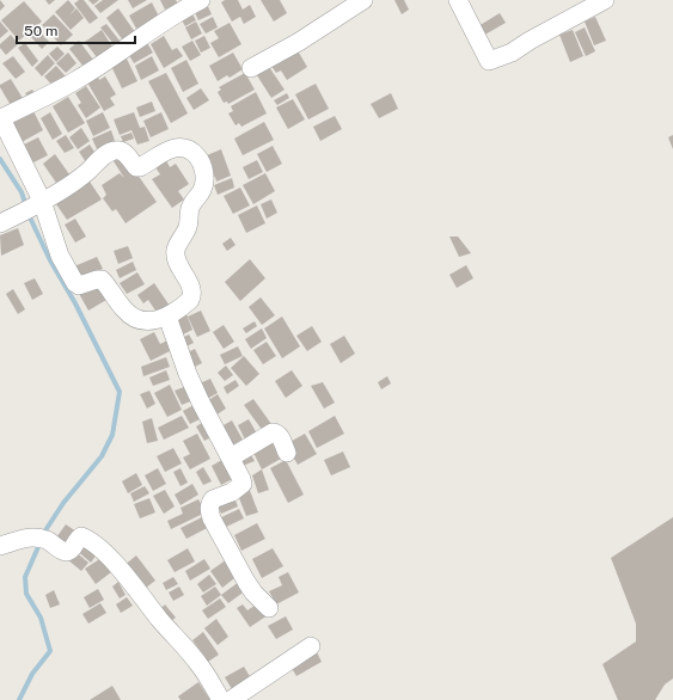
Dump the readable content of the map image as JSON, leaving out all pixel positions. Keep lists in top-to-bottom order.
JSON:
{
  "scale_bar": "50 m"
}
